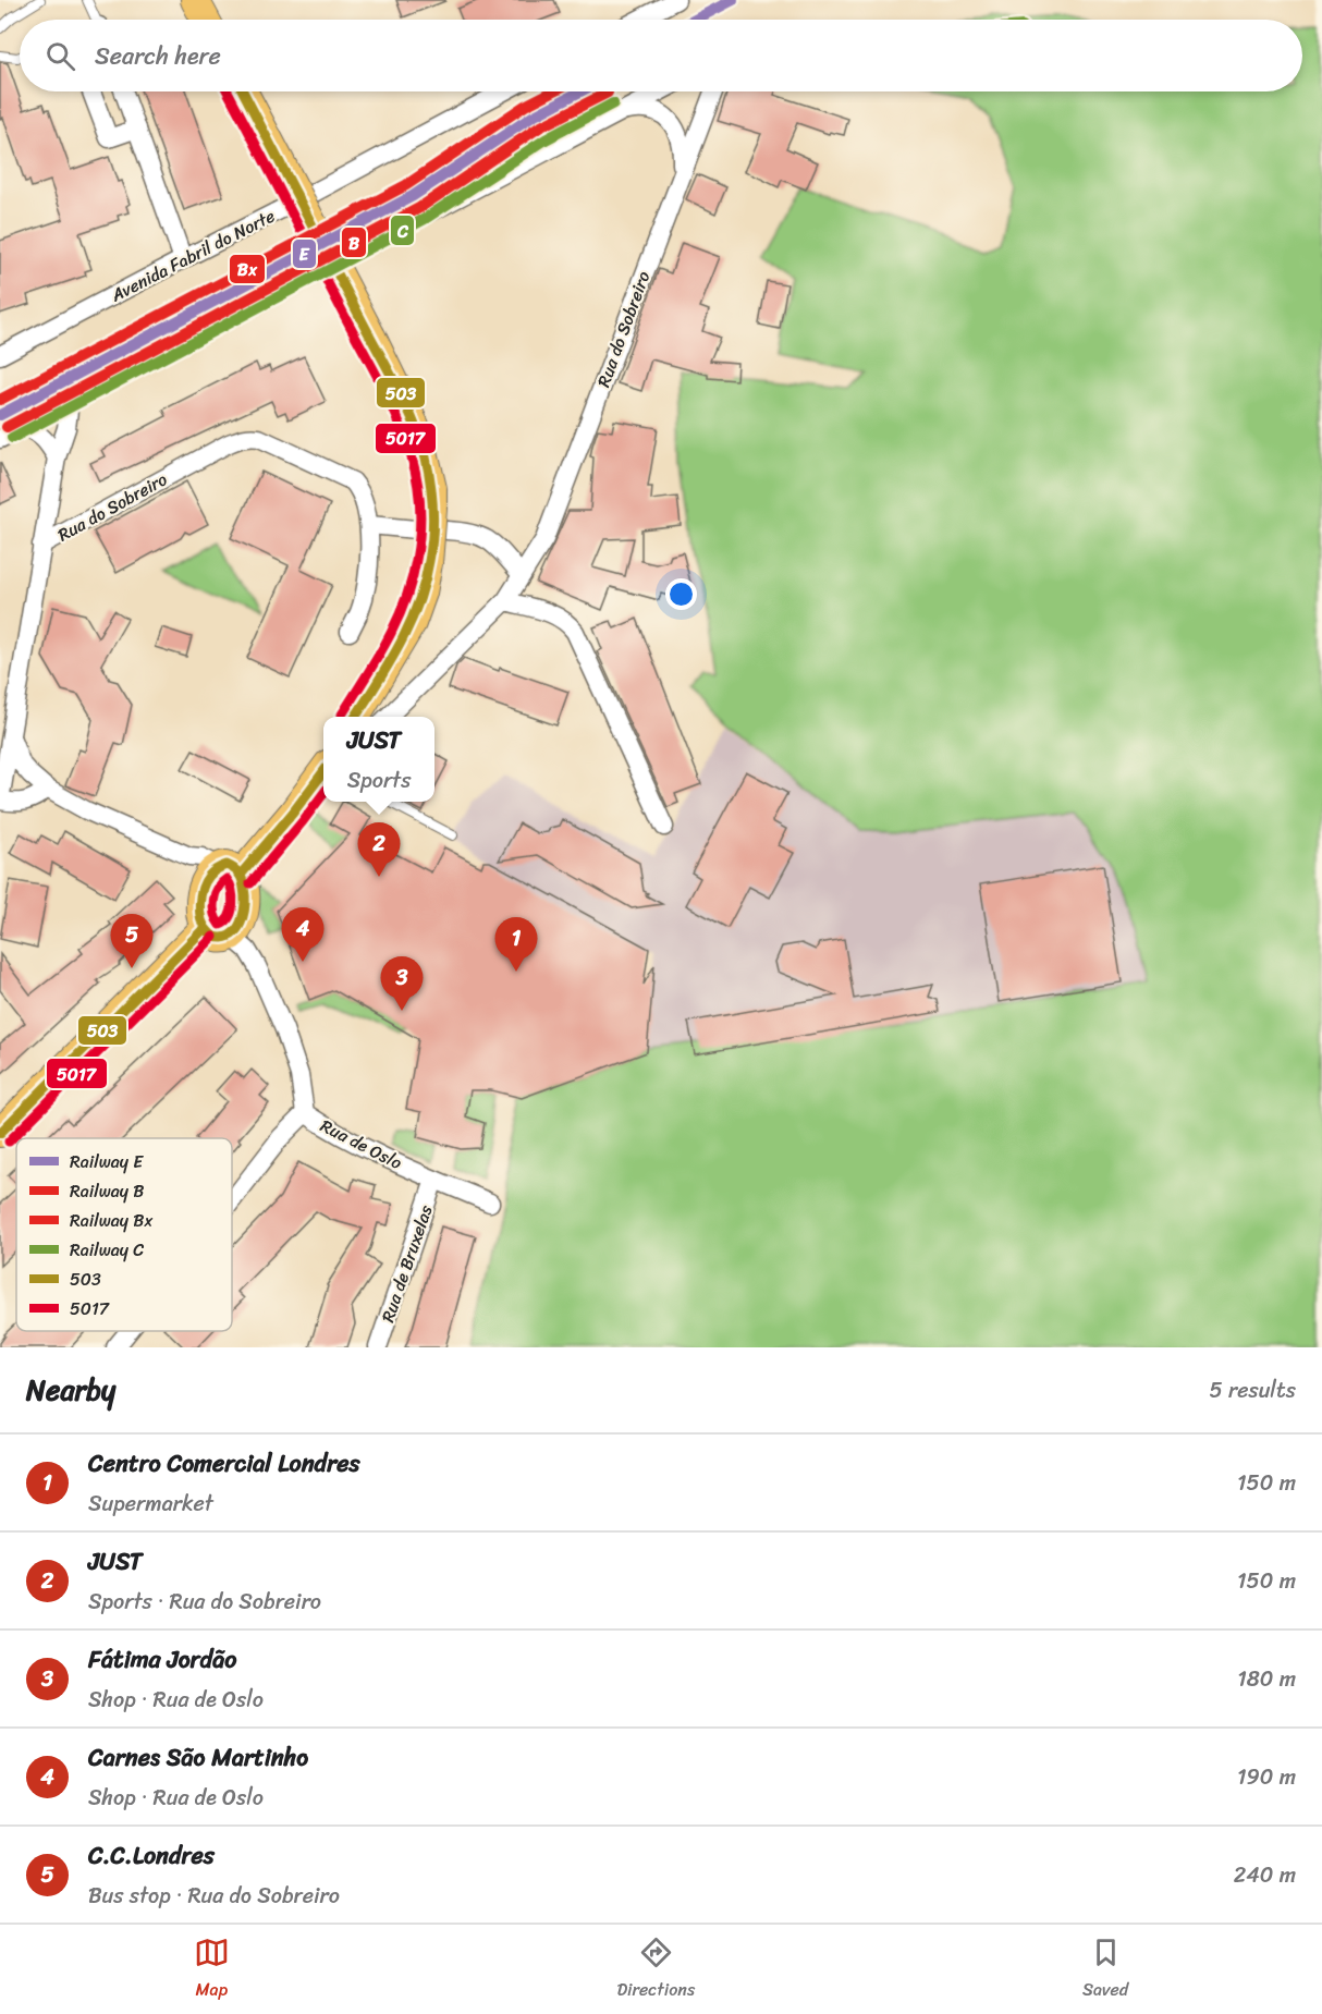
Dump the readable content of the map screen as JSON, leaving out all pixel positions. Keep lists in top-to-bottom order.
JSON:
{
  "streets": {
    "street": [
      "Avenida Fabril do Norte",
      "Rua do Sobreiro",
      "Rua de Oslo",
      "Rua de Bruxelas"
    ]
  },
  "crossings": [
    ["Rua de Oslo", "Rua de Bruxelas"]
  ],
  "lines": [
    "rail line E",
    "rail line Bx",
    "transit line 503",
    "transit line 5017",
    "rail line B",
    "rail line C"
  ],
  "legend": [
    "Railway E",
    "Railway B",
    "Railway Bx",
    "Railway C",
    "503",
    "5017"
  ],
  "page": {
    "search": "Search here",
    "popup": ["JUST", "Sports"],
    "pins": [
      "2",
      "4",
      "5",
      "1",
      "3"
    ],
    "heading": ["Nearby", "5 results"],
    "list": [
      {
        "mark": "1",
        "name": "Centro Comercial Londres",
        "note": "Supermarket",
        "value": "150 m"
      },
      {
        "mark": "2",
        "name": "JUST",
        "note": "Sports · Rua do Sobreiro",
        "value": "150 m"
      },
      {
        "mark": "3",
        "name": "Fátima Jordão",
        "note": "Shop · Rua de Oslo",
        "value": "180 m"
      },
      {
        "mark": "4",
        "name": "Carnes São Martinho",
        "note": "Shop · Rua de Oslo",
        "value": "190 m"
      },
      {
        "mark": "5",
        "name": "C.C.Londres",
        "note": "Bus stop · Rua do Sobreiro",
        "value": "240 m"
      }
    ],
    "nav": ["Map", "Directions", "Saved"]
  }
}
